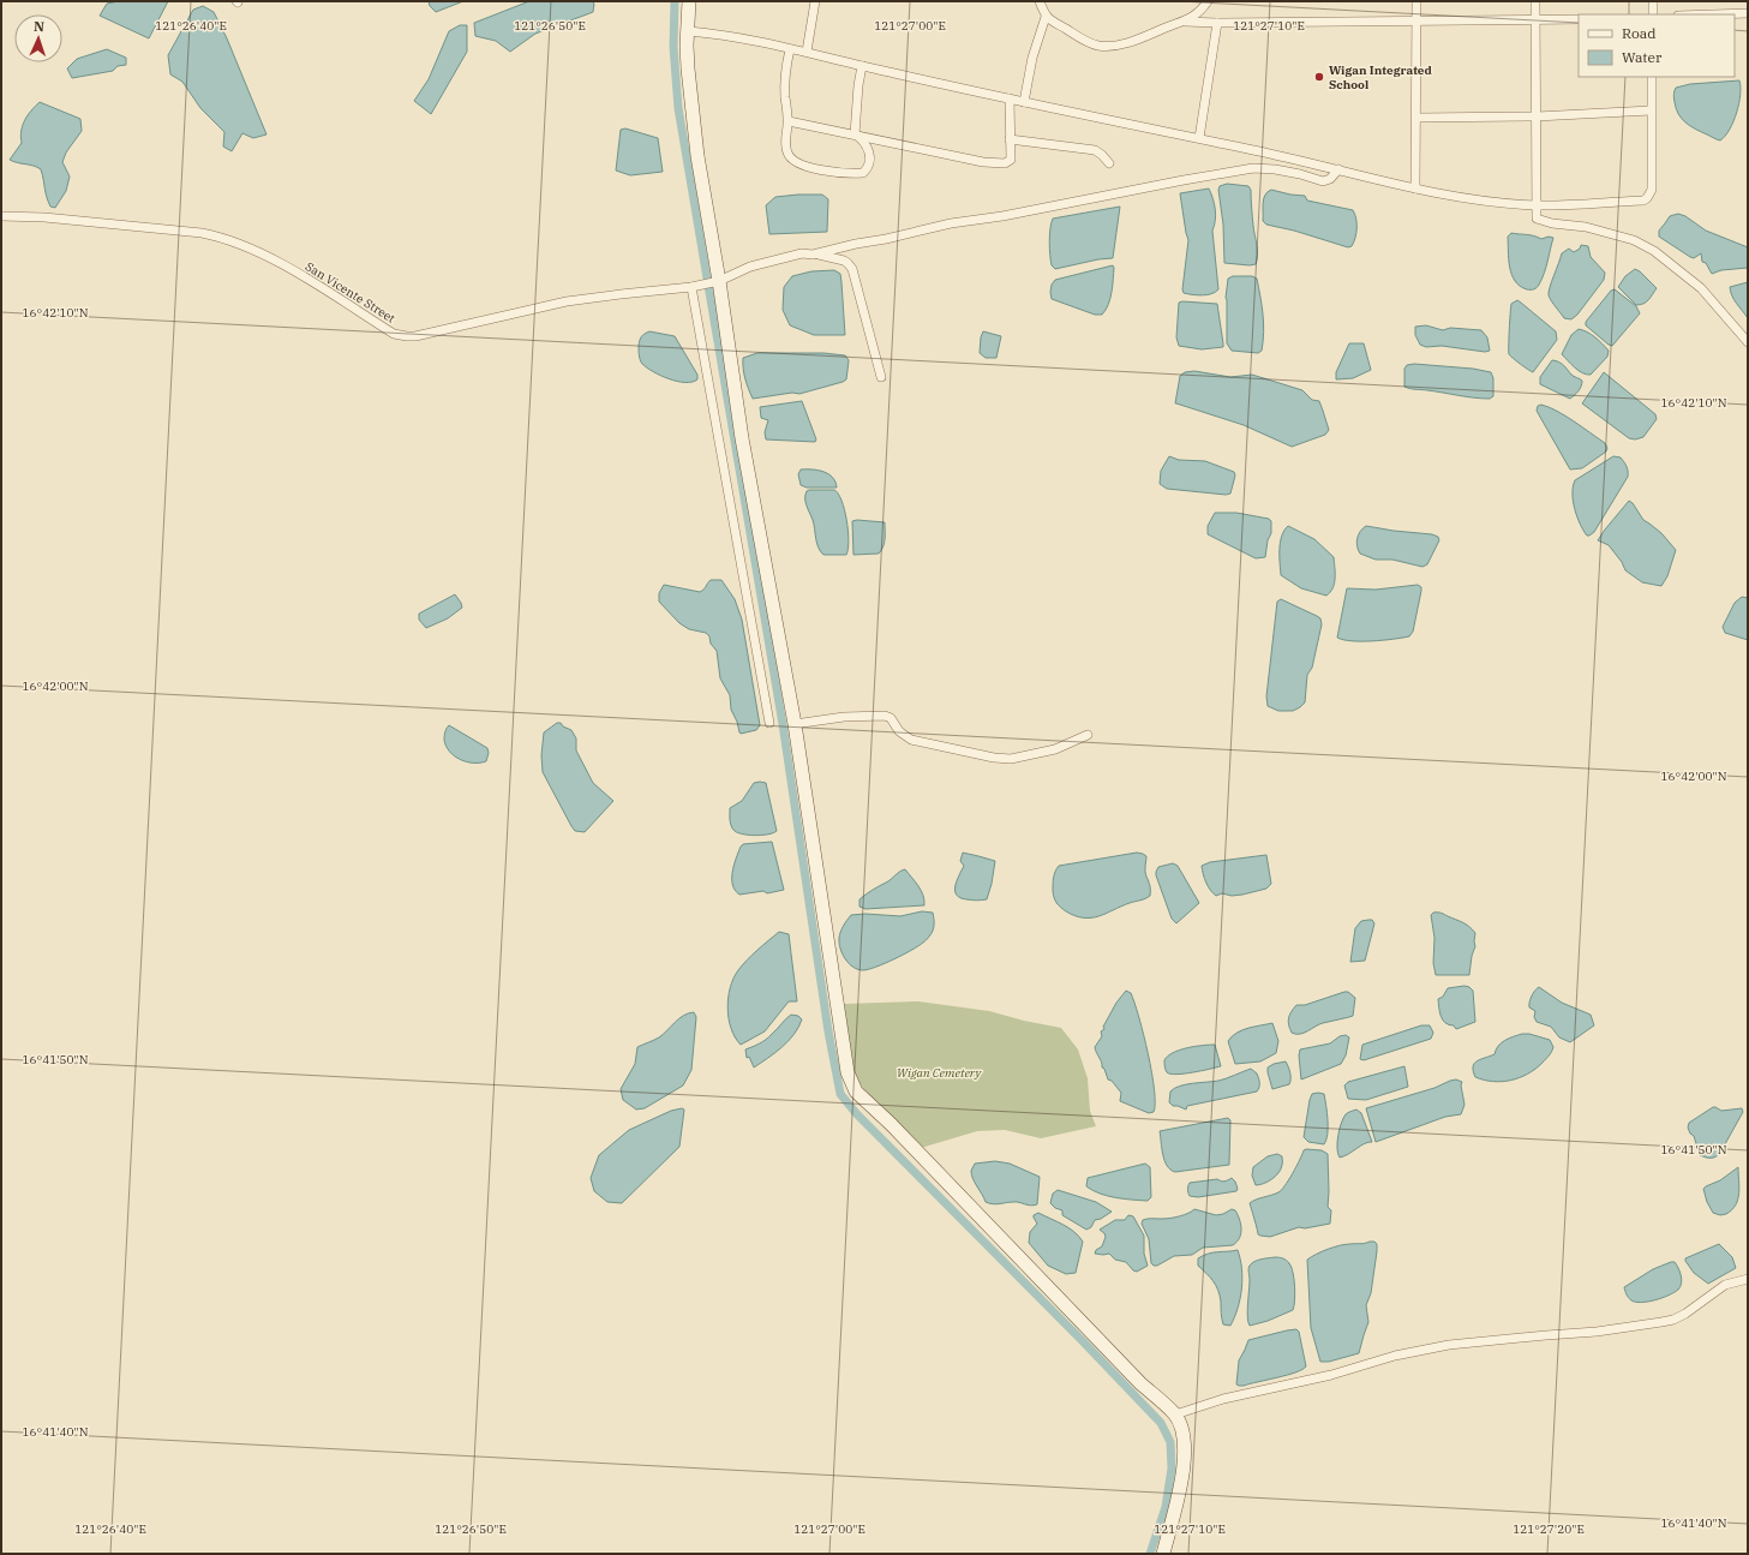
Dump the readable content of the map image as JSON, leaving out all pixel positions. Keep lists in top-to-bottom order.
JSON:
{
  "streets": {
    "street": ["San Vicente Street"]
  },
  "parks": ["Wigan Cemetery"],
  "places": ["Wigan Integrated School"],
  "legend": ["Road", "Water"],
  "north": "top",
  "coordinates": [
    "121°26'40\"E",
    "121°26'50\"E",
    "121°27'00\"E",
    "121°27'10\"E",
    "16°42'10\"N",
    "16°42'00\"N",
    "16°41'50\"N",
    "16°41'40\"N",
    "121°27'20\"E"
  ]
}
